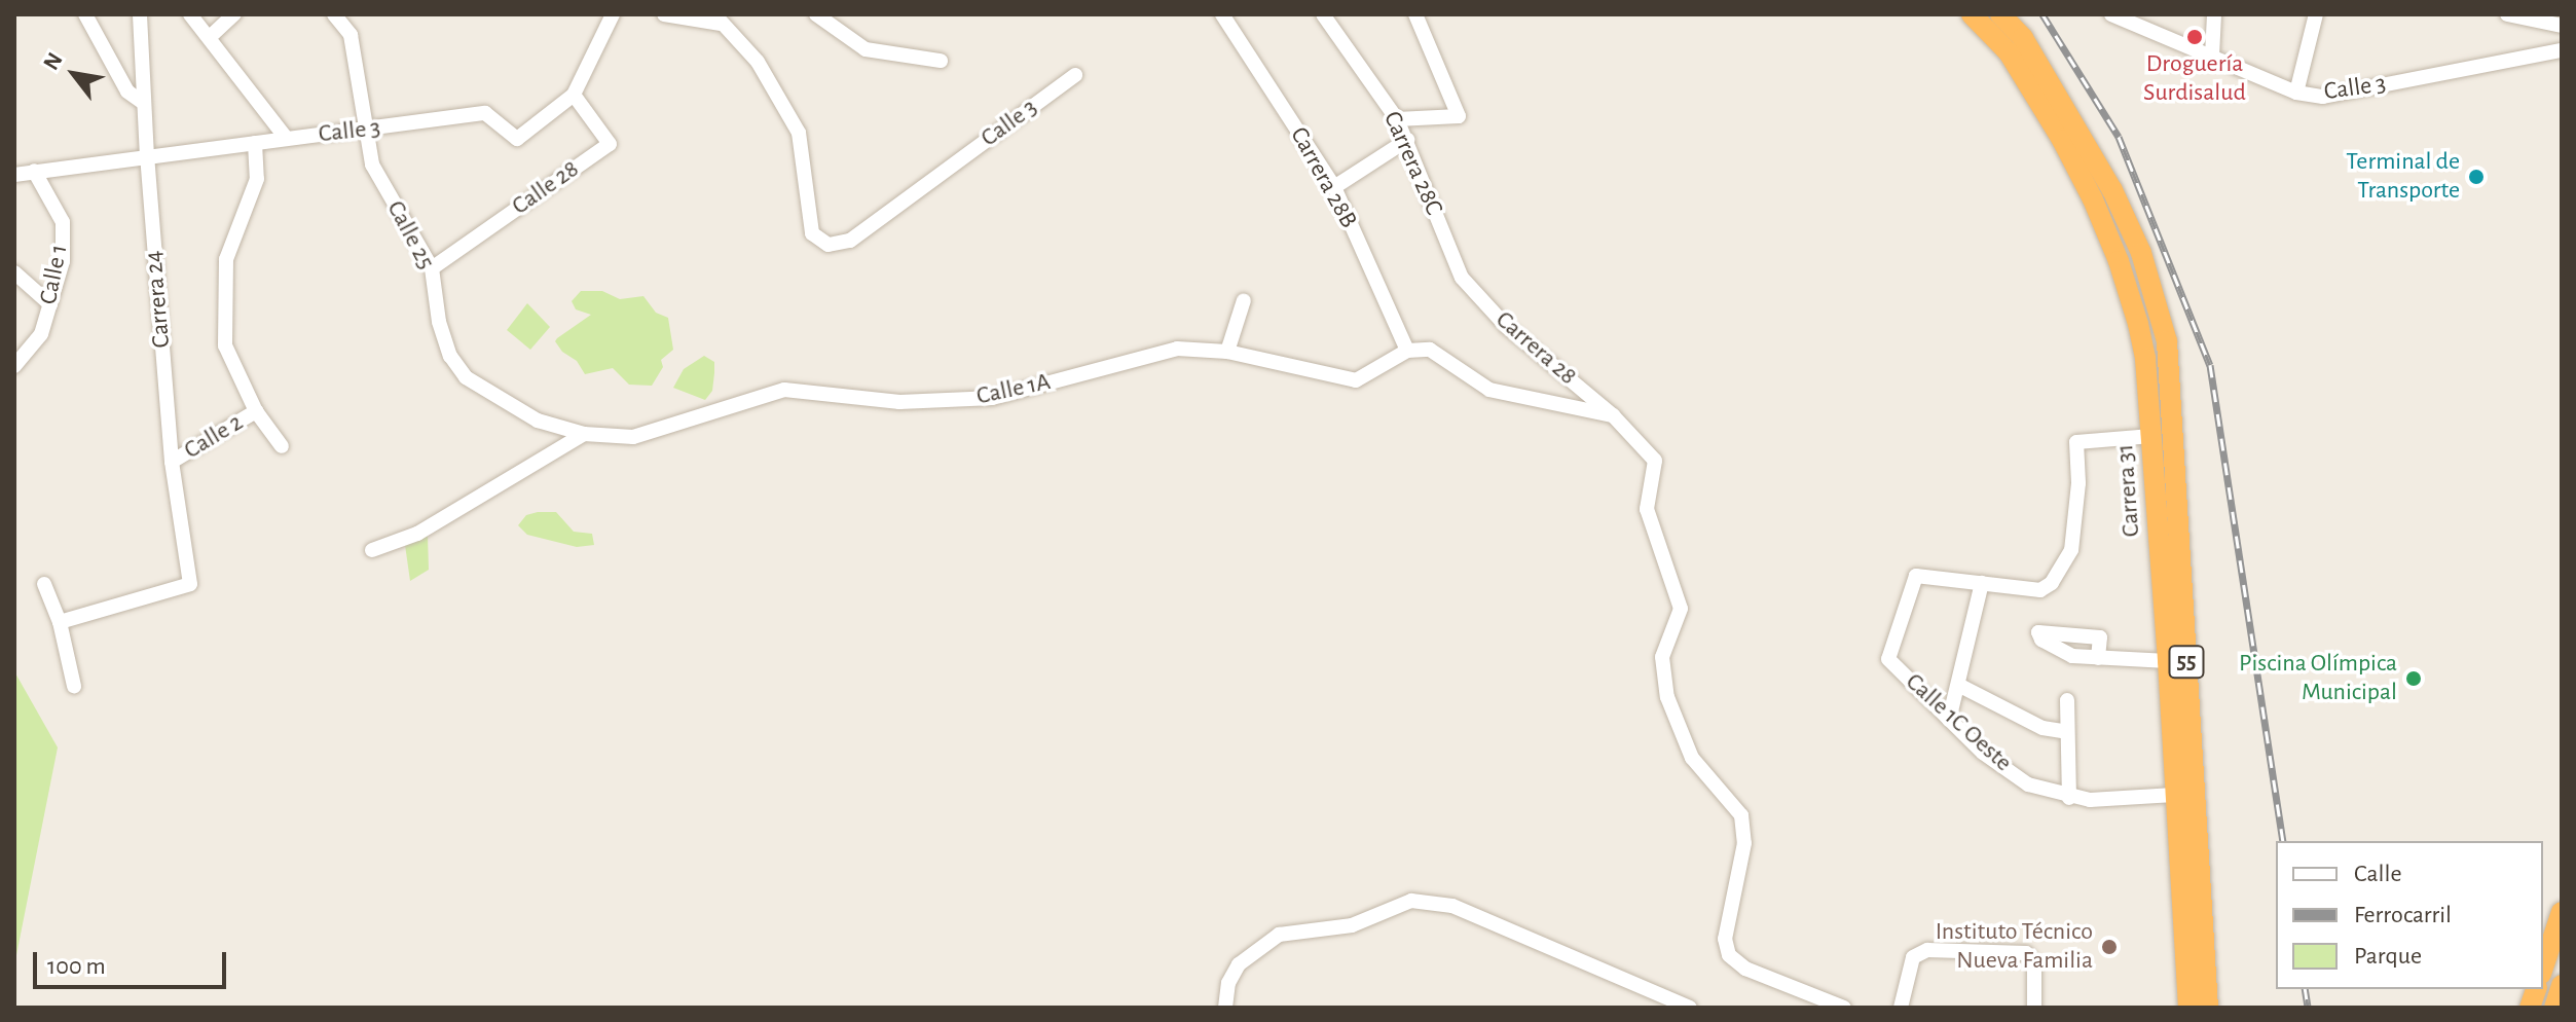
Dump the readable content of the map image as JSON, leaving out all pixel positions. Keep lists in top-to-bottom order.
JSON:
{
  "streets": {
    "highway": ["Carrera 31", "55"],
    "street": [
      "Calle 3",
      "Carrera 28C",
      "Carrera 28B",
      "Calle 28",
      "Calle 25",
      "Calle 1",
      "Carrera 24",
      "Carrera 28",
      "Calle 1A",
      "Calle 2",
      "Calle 1C Oeste"
    ]
  },
  "crossings": [
    ["Calle 3", "Calle 28"],
    ["Calle 3", "Calle 25"],
    ["Calle 3", "Calle 1"],
    ["Calle 3", "Carrera 24"],
    ["Carrera 28C", "Carrera 28"],
    ["Carrera 28B", "Calle 1A"],
    ["Calle 28", "Calle 25"],
    ["Calle 25", "Calle 1A"],
    ["Carrera 24", "Calle 2"],
    ["Carrera 31", "Calle 1C Oeste"]
  ],
  "places": [
    "Droguería Surdisalud",
    "Terminal de Transporte",
    "Piscina Olímpica Municipal",
    "Instituto Técnico Nueva Familia"
  ],
  "legend": ["Calle", "Ferrocarril", "Parque"],
  "scale_bar": "100 m",
  "north": "top left"
}
